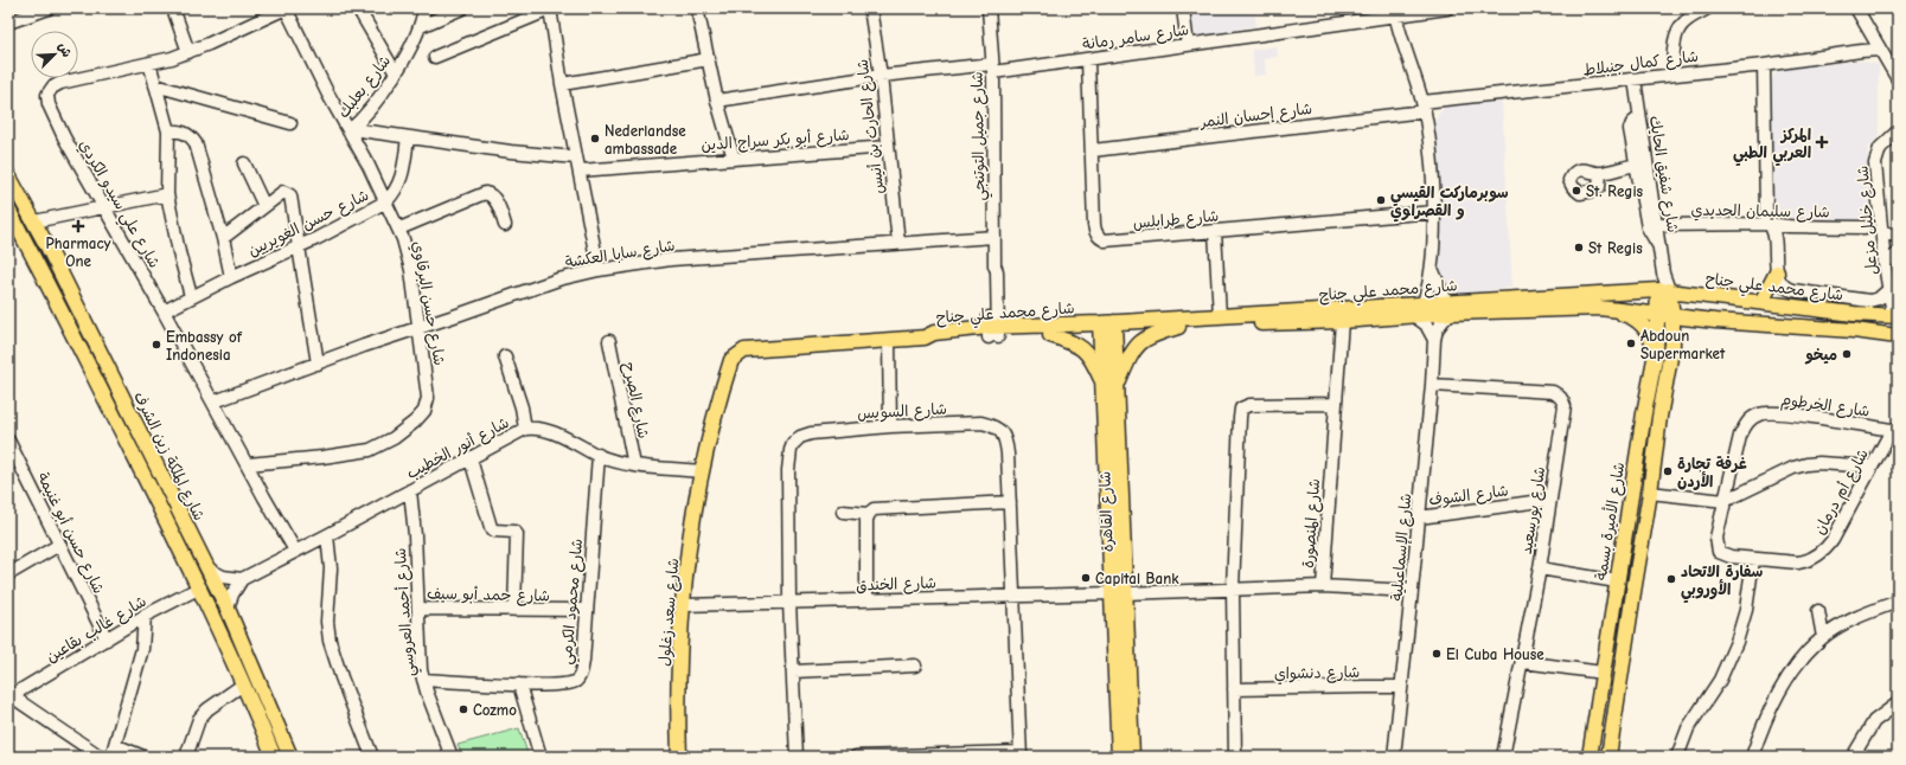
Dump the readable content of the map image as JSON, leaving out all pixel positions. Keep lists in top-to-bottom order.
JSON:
{
  "streets": {
    "main road": [
      "شارع محمد علي جناح",
      "شارع الملكة زين الشرف",
      "شارع القاهرة",
      "شارع الأميرة بسمة",
      "شارع سعد زغلول"
    ],
    "street": [
      "شارع سامر رمانة",
      "شارع كمال جنبلاط",
      "شارع بعلبك",
      "شارع إحسان النمر",
      "شارع الحارث بن أنيس",
      "شارع جميل التوتنجي",
      "شارع أبو بكر سراج الدين",
      "شارع شفيق الحايك",
      "شارع علي سيدو الكردي",
      "شارع سليمان الحديدي",
      "شارع طرابلس",
      "شارع خليل مزعل",
      "شارع حسن الغويريين",
      "شارع سابا العكشة",
      "شارع حسن البرقاوي",
      "شارع الصرح",
      "شارع الخرطوم",
      "شارع السويس",
      "شارع أنور الخطيب",
      "شارع أم درمان",
      "شارع الشوف",
      "شارع بورسعيد",
      "شارع المنصورة",
      "شارع حسن أبو غنيمة",
      "شارع الإسماعيلية",
      "شارع الخندق",
      "شارع حمد أبو سيف",
      "شارع محمود الكرمي",
      "شارع أحمد العروسي",
      "شارع غالب بقاعين",
      "شارع دنشواي"
    ]
  },
  "crossings": [
    ["شارع سامر رمانة", "شارع الحارث بن أنيس"],
    ["شارع سامر رمانة", "شارع جميل التوتنجي"],
    ["شارع سامر رمانة", "شارع طرابلس"],
    ["شارع كمال جنبلاط", "شارع إحسان النمر"],
    ["شارع كمال جنبلاط", "شارع شفيق الحايك"],
    ["شارع بعلبك", "شارع حسن البرقاوي"],
    ["شارع إحسان النمر", "شارع طرابلس"],
    ["شارع الحارث بن أنيس", "شارع أبو بكر سراج الدين"],
    ["شارع الحارث بن أنيس", "شارع سابا العكشة"],
    ["شارع جميل التوتنجي", "شارع سابا العكشة"],
    ["شارع جميل التوتنجي", "شارع محمد علي جناح"],
    ["شارع شفيق الحايك", "شارع سليمان الحديدي"],
    ["شارع شفيق الحايك", "شارع محمد علي جناح"],
    ["شارع شفيق الحايك", "شارع الأميرة بسمة"],
    ["شارع علي سيدو الكردي", "شارع حسن الغويريين"],
    ["شارع علي سيدو الكردي", "شارع سابا العكشة"],
    ["شارع علي سيدو الكردي", "شارع حسن البرقاوي"],
    ["شارع علي سيدو الكردي", "شارع أنور الخطيب"],
    ["شارع خليل مزعل", "شارع محمد علي جناح"],
    ["شارع حسن الغويريين", "شارع حسن البرقاوي"],
    ["شارع سابا العكشة", "شارع حسن البرقاوي"],
    ["شارع محمد علي جناح", "شارع أنور الخطيب"],
    ["شارع محمد علي جناح", "شارع القاهرة"],
    ["شارع محمد علي جناح", "شارع الأميرة بسمة"],
    ["شارع محمد علي جناح", "شارع المنصورة"],
    ["شارع محمد علي جناح", "شارع الإسماعيلية"],
    ["شارع محمد علي جناح", "شارع سعد زغلول"],
    ["شارع الصرح", "شارع أنور الخطيب"],
    ["شارع الخرطوم", "شارع أم درمان"],
    ["شارع السويس", "شارع الخندق"],
    ["شارع أنور الخطيب", "شارع محمود الكرمي"],
    ["شارع أنور الخطيب", "شارع أحمد العروسي"],
    ["شارع أنور الخطيب", "شارع سعد زغلول"],
    ["شارع الملكة زين الشرف", "شارع غالب بقاعين"],
    ["شارع الشوف", "شارع بورسعيد"],
    ["شارع الشوف", "شارع الإسماعيلية"],
    ["شارع بورسعيد", "شارع الإسماعيلية"],
    ["شارع القاهرة", "شارع المنصورة"],
    ["شارع القاهرة", "شارع الخندق"],
    ["شارع المنصورة", "شارع الخندق"],
    ["شارع حسن أبو غنيمة", "شارع غالب بقاعين"],
    ["شارع الإسماعيلية", "شارع دنشواي"],
    ["شارع الخندق", "شارع سعد زغلول"],
    ["شارع حمد أبو سيف", "شارع محمود الكرمي"],
    ["شارع حمد أبو سيف", "شارع أحمد العروسي"],
    ["شارع محمود الكرمي", "شارع أحمد العروسي"]
  ],
  "places": {
    "other": [
      "Nederlandse ambassade",
      "St. Regis",
      "سوبرماركت القيسي و القصراوي",
      "St Regis",
      "Abdoun Supermarket",
      "Embassy of Indonesia",
      "ميخو",
      "غرفة تجارة الأردن",
      "Capital Bank",
      "سفارة الاتحاد الأوروبي",
      "El Cuba House",
      "Cozmo"
    ],
    "health": ["المركز العربي الطبي", "Pharmacy One"]
  },
  "north": "top right"
}
